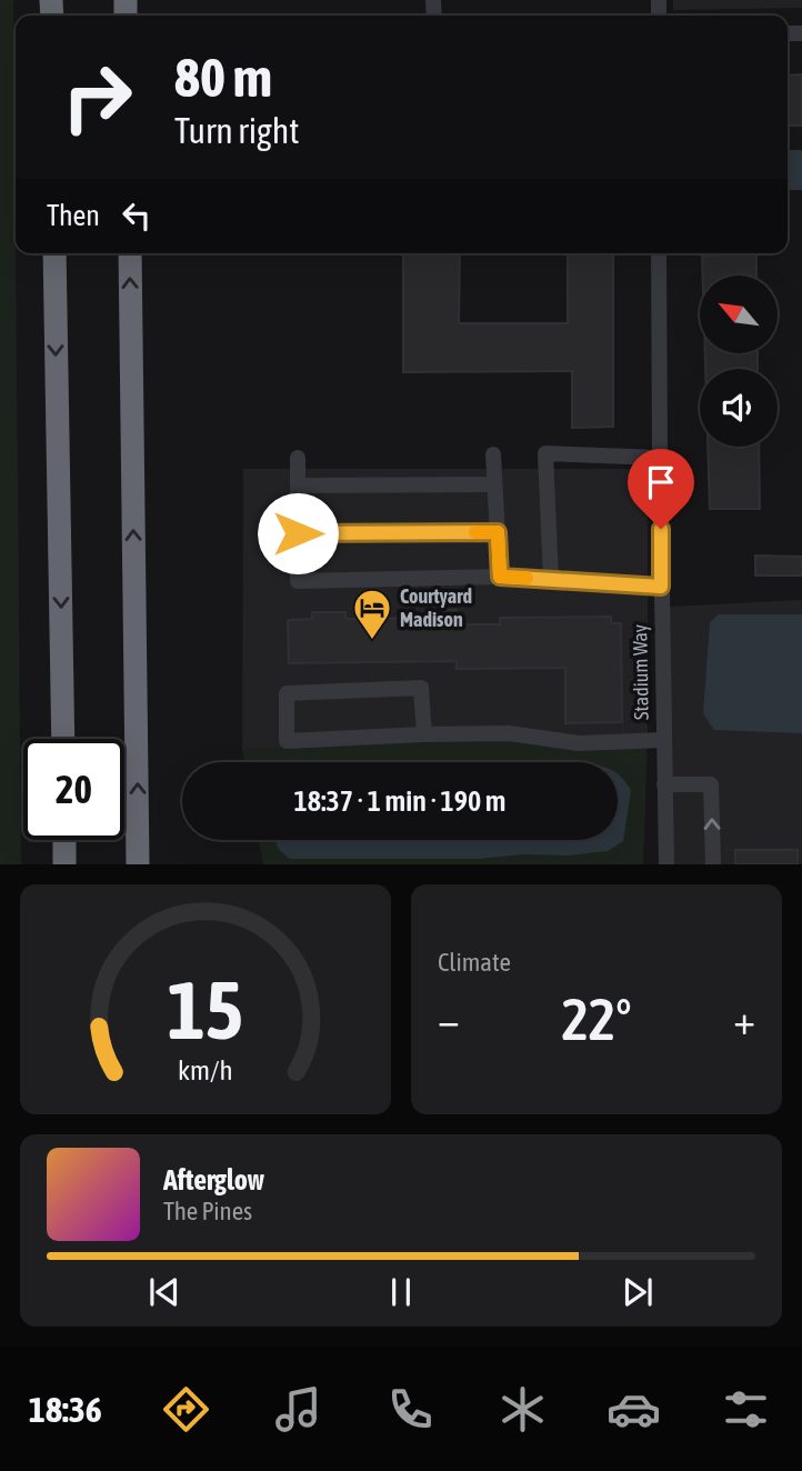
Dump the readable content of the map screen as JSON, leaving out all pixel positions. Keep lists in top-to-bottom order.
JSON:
{
  "streets": {
    "street": ["Stadium Way"]
  },
  "places": {
    "hotel": ["Courtyard Madison"]
  },
  "north": "top left",
  "page": {
    "turn": ["80 m", "Turn right"],
    "then": "Then",
    "limit": "20",
    "trip": "18:37 · 1 min · 190 m",
    "tile": "Climate",
    "heat": ["−", "22°", "+"],
    "song": ["Afterglow", "The Pines"],
    "tabs": "18:36",
    "gauge": ["15", "km/h"]
  }
}
